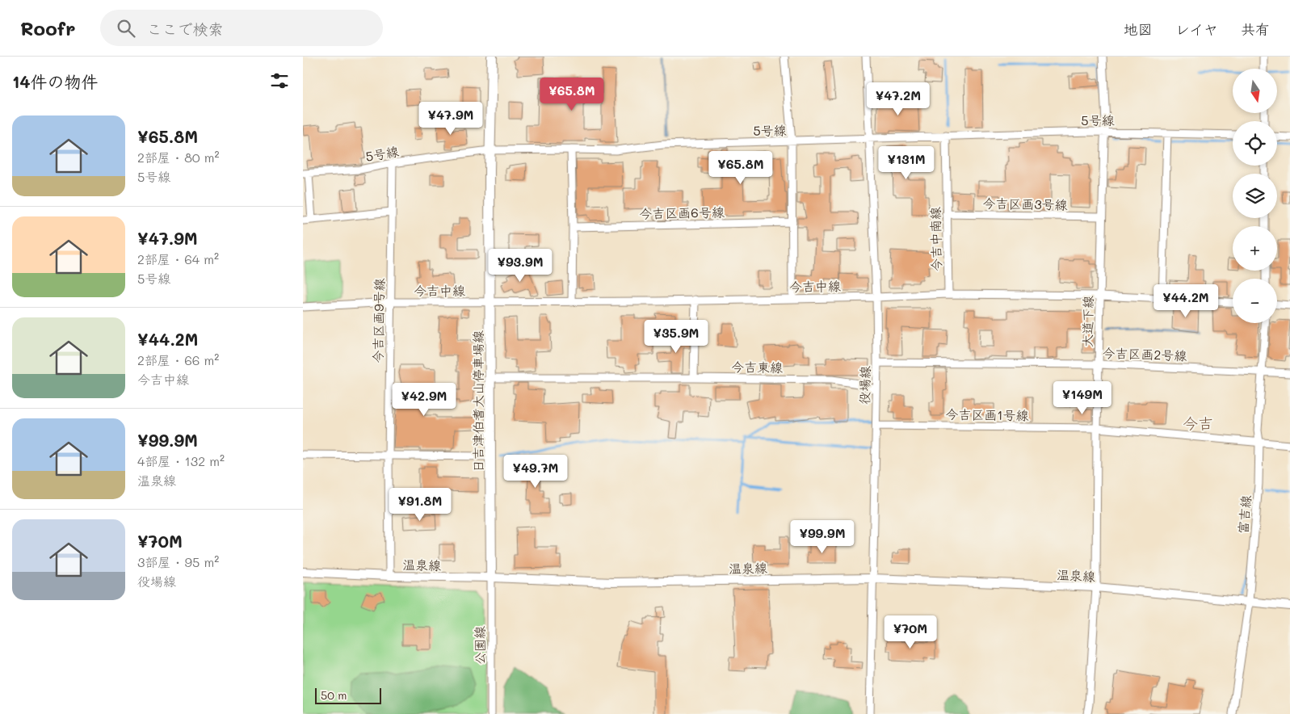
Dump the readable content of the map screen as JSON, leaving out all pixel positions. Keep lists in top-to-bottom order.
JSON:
{
  "streets": {
    "main road": ["日吉津伯耆大山停車場線"],
    "street": [
      "5号線",
      "今吉区画3号線",
      "今吉区画6号線",
      "今吉中南線",
      "今吉中線",
      "今吉区画9号線",
      "大道下線",
      "今吉区画2号線",
      "今吉東線",
      "役場線",
      "今吉区画1号線",
      "富吉線",
      "温泉線",
      "公園線"
    ]
  },
  "crossings": [
    ["5号線", "今吉中南線"],
    ["5号線", "今吉区画9号線"],
    ["5号線", "大道下線"],
    ["5号線", "役場線"],
    ["5号線", "日吉津伯耆大山停車場線"],
    ["今吉区画3号線", "今吉中南線"],
    ["今吉区画3号線", "大道下線"],
    ["今吉中南線", "今吉中線"],
    ["今吉中線", "今吉区画9号線"],
    ["今吉中線", "大道下線"],
    ["今吉中線", "役場線"],
    ["今吉中線", "日吉津伯耆大山停車場線"],
    ["今吉区画9号線", "温泉線"],
    ["大道下線", "今吉区画2号線"],
    ["大道下線", "今吉区画1号線"],
    ["大道下線", "温泉線"],
    ["今吉区画2号線", "役場線"],
    ["今吉区画2号線", "富吉線"],
    ["今吉東線", "役場線"],
    ["今吉東線", "日吉津伯耆大山停車場線"],
    ["役場線", "今吉区画1号線"],
    ["役場線", "温泉線"],
    ["日吉津伯耆大山停車場線", "温泉線"],
    ["日吉津伯耆大山停車場線", "公園線"],
    ["今吉区画1号線", "富吉線"],
    ["富吉線", "温泉線"],
    ["温泉線", "公園線"]
  ],
  "districts": ["今吉"],
  "scale_bar": "50 m",
  "north": "bottom",
  "page": {
    "header": "Roofr",
    "search": "ここで検索",
    "nav": ["地図", "レイヤ", "共有"],
    "heading": "14件の物件",
    "map_buttons": ["+", "−"],
    "price": [
      "¥65.8M",
      "¥47.2M",
      "¥47.9M",
      "¥131M",
      "¥65.8M",
      "¥93.9M",
      "¥44.2M",
      "¥35.9M",
      "¥149M",
      "¥42.9M",
      "¥49.7M",
      "¥91.8M",
      "¥99.9M",
      "¥70M"
    ],
    "list": [
      {
        "name": "¥65.8M",
        "note": "2部屋 · 80 m² · 5号線"
      },
      {
        "name": "¥47.9M",
        "note": "2部屋 · 64 m² · 5号線"
      },
      {
        "name": "¥44.2M",
        "note": "2部屋 · 66 m² · 今吉中線"
      },
      {
        "name": "¥99.9M",
        "note": "4部屋 · 132 m² · 温泉線"
      },
      {
        "name": "¥70M",
        "note": "3部屋 · 95 m² · 役場線"
      }
    ],
    "scale": "50 m"
  }
}
